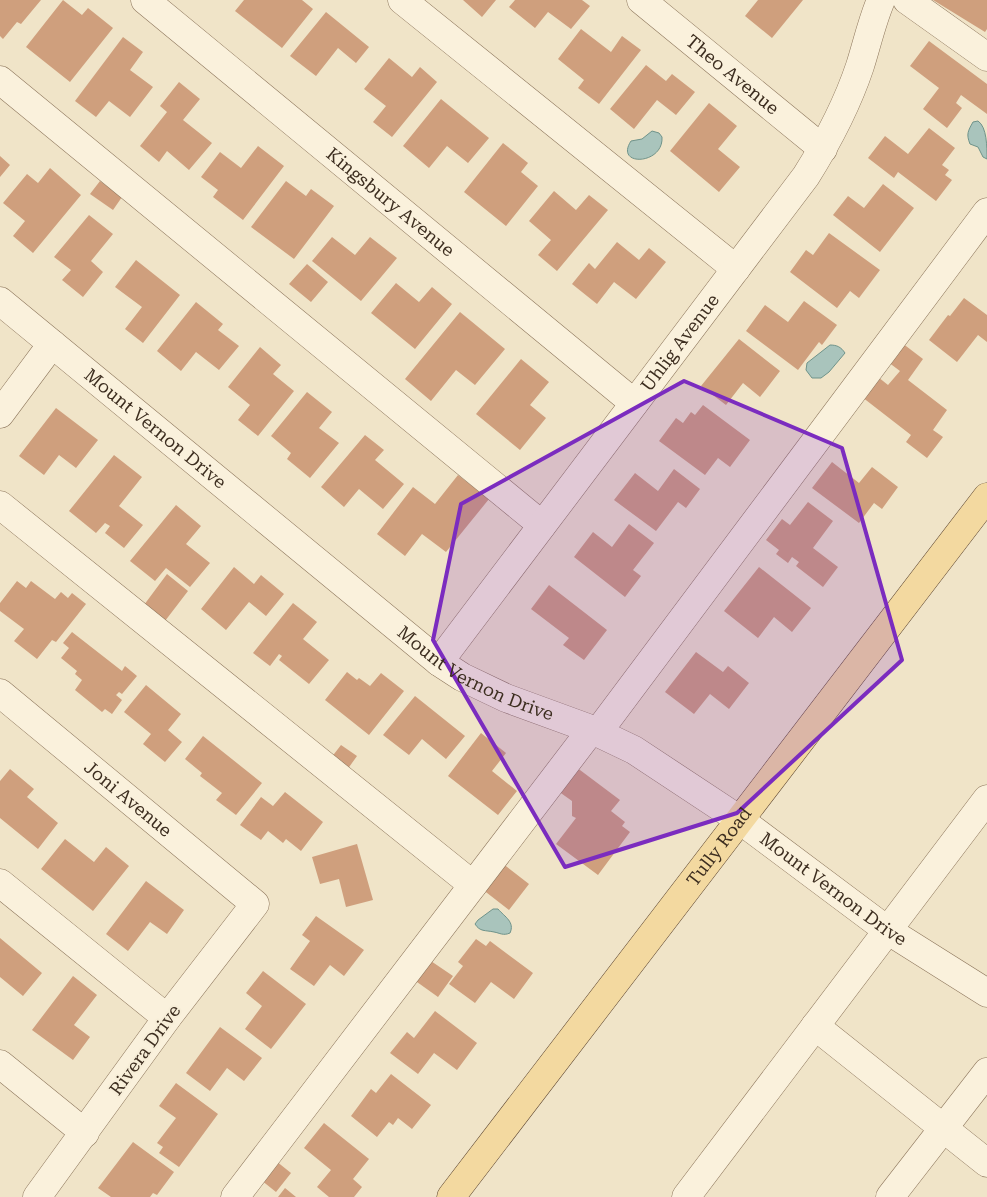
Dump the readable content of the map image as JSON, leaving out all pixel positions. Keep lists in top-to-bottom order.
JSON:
{
  "streets": {
    "main road": ["Tully Road"],
    "street": [
      "Theo Avenue",
      "Kingsbury Avenue",
      "Uhlig Avenue",
      "Mount Vernon Drive",
      "Joni Avenue",
      "Rivera Drive"
    ]
  },
  "crossings": [
    ["Theo Avenue", "Uhlig Avenue"],
    ["Kingsbury Avenue", "Uhlig Avenue"],
    ["Uhlig Avenue", "Mount Vernon Drive"],
    ["Mount Vernon Drive", "Tully Road"],
    ["Joni Avenue", "Rivera Drive"]
  ]
}
